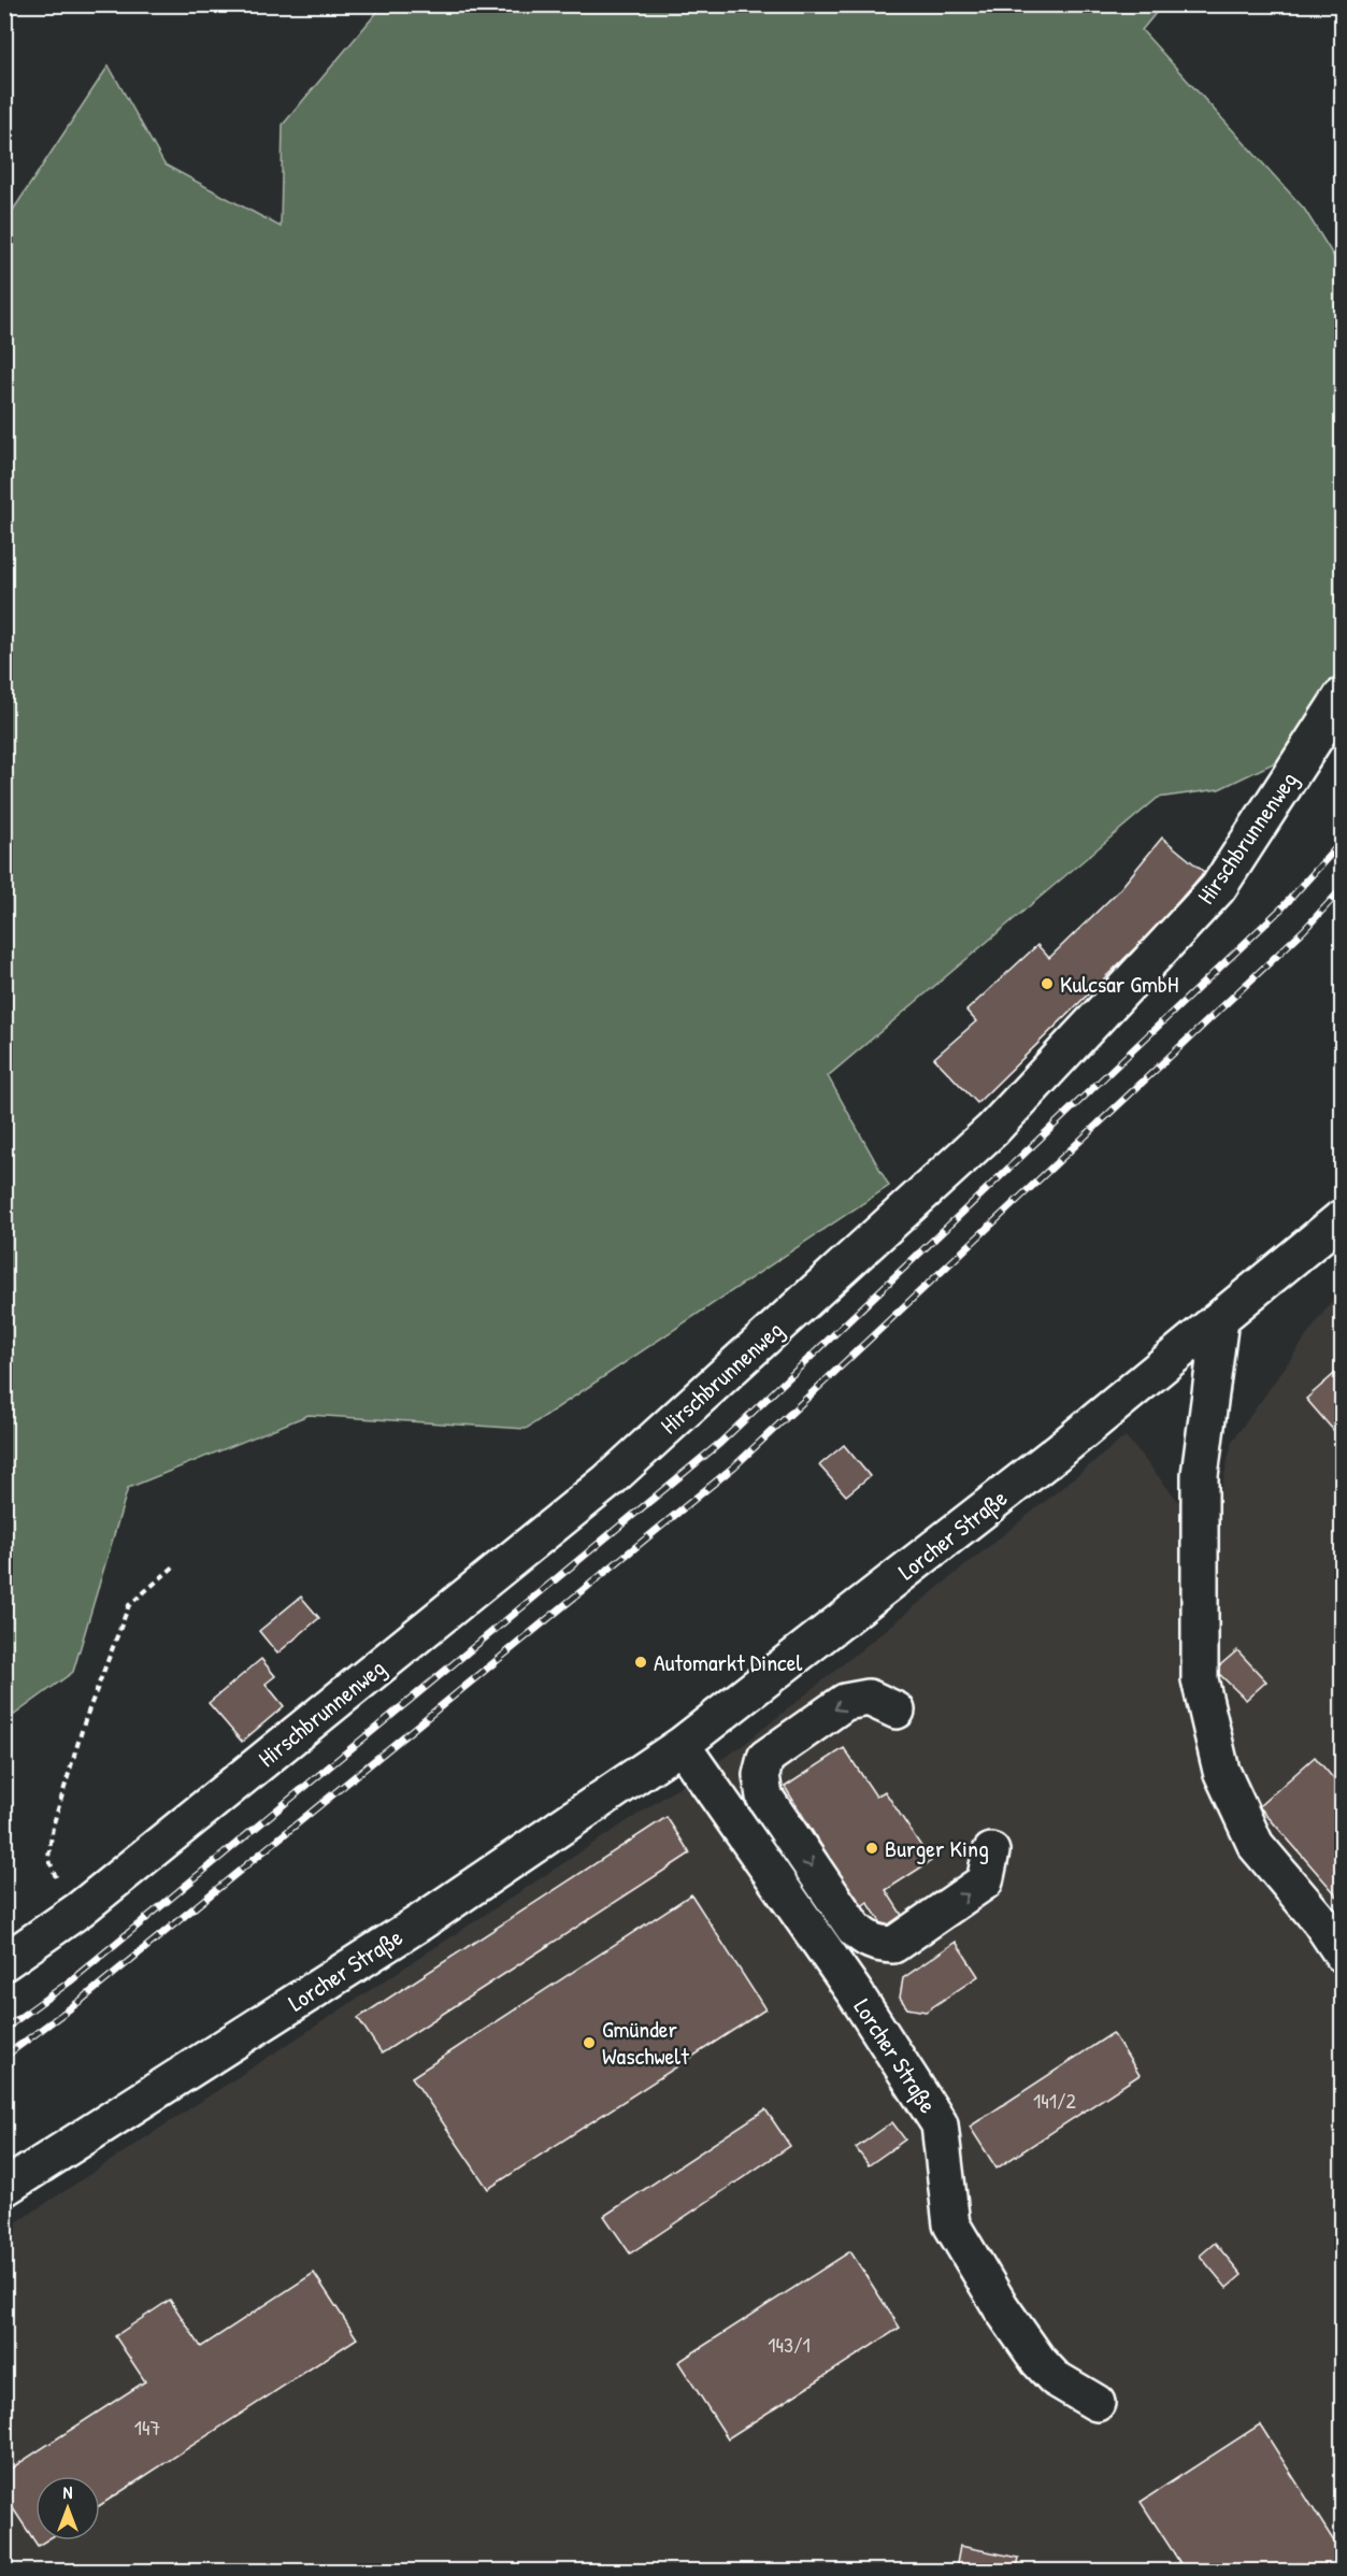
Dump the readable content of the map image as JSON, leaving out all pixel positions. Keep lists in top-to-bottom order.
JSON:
{
  "streets": {
    "street": ["Hirschbrunnenweg", "Lorcher Straße"]
  },
  "places": [
    "Kulcsar GmbH",
    "Automarkt Dincel",
    "Burger King",
    "Gmünder Waschwelt"
  ],
  "house_numbers": ["141/2", "143/1", "147"],
  "north": "top"
}
